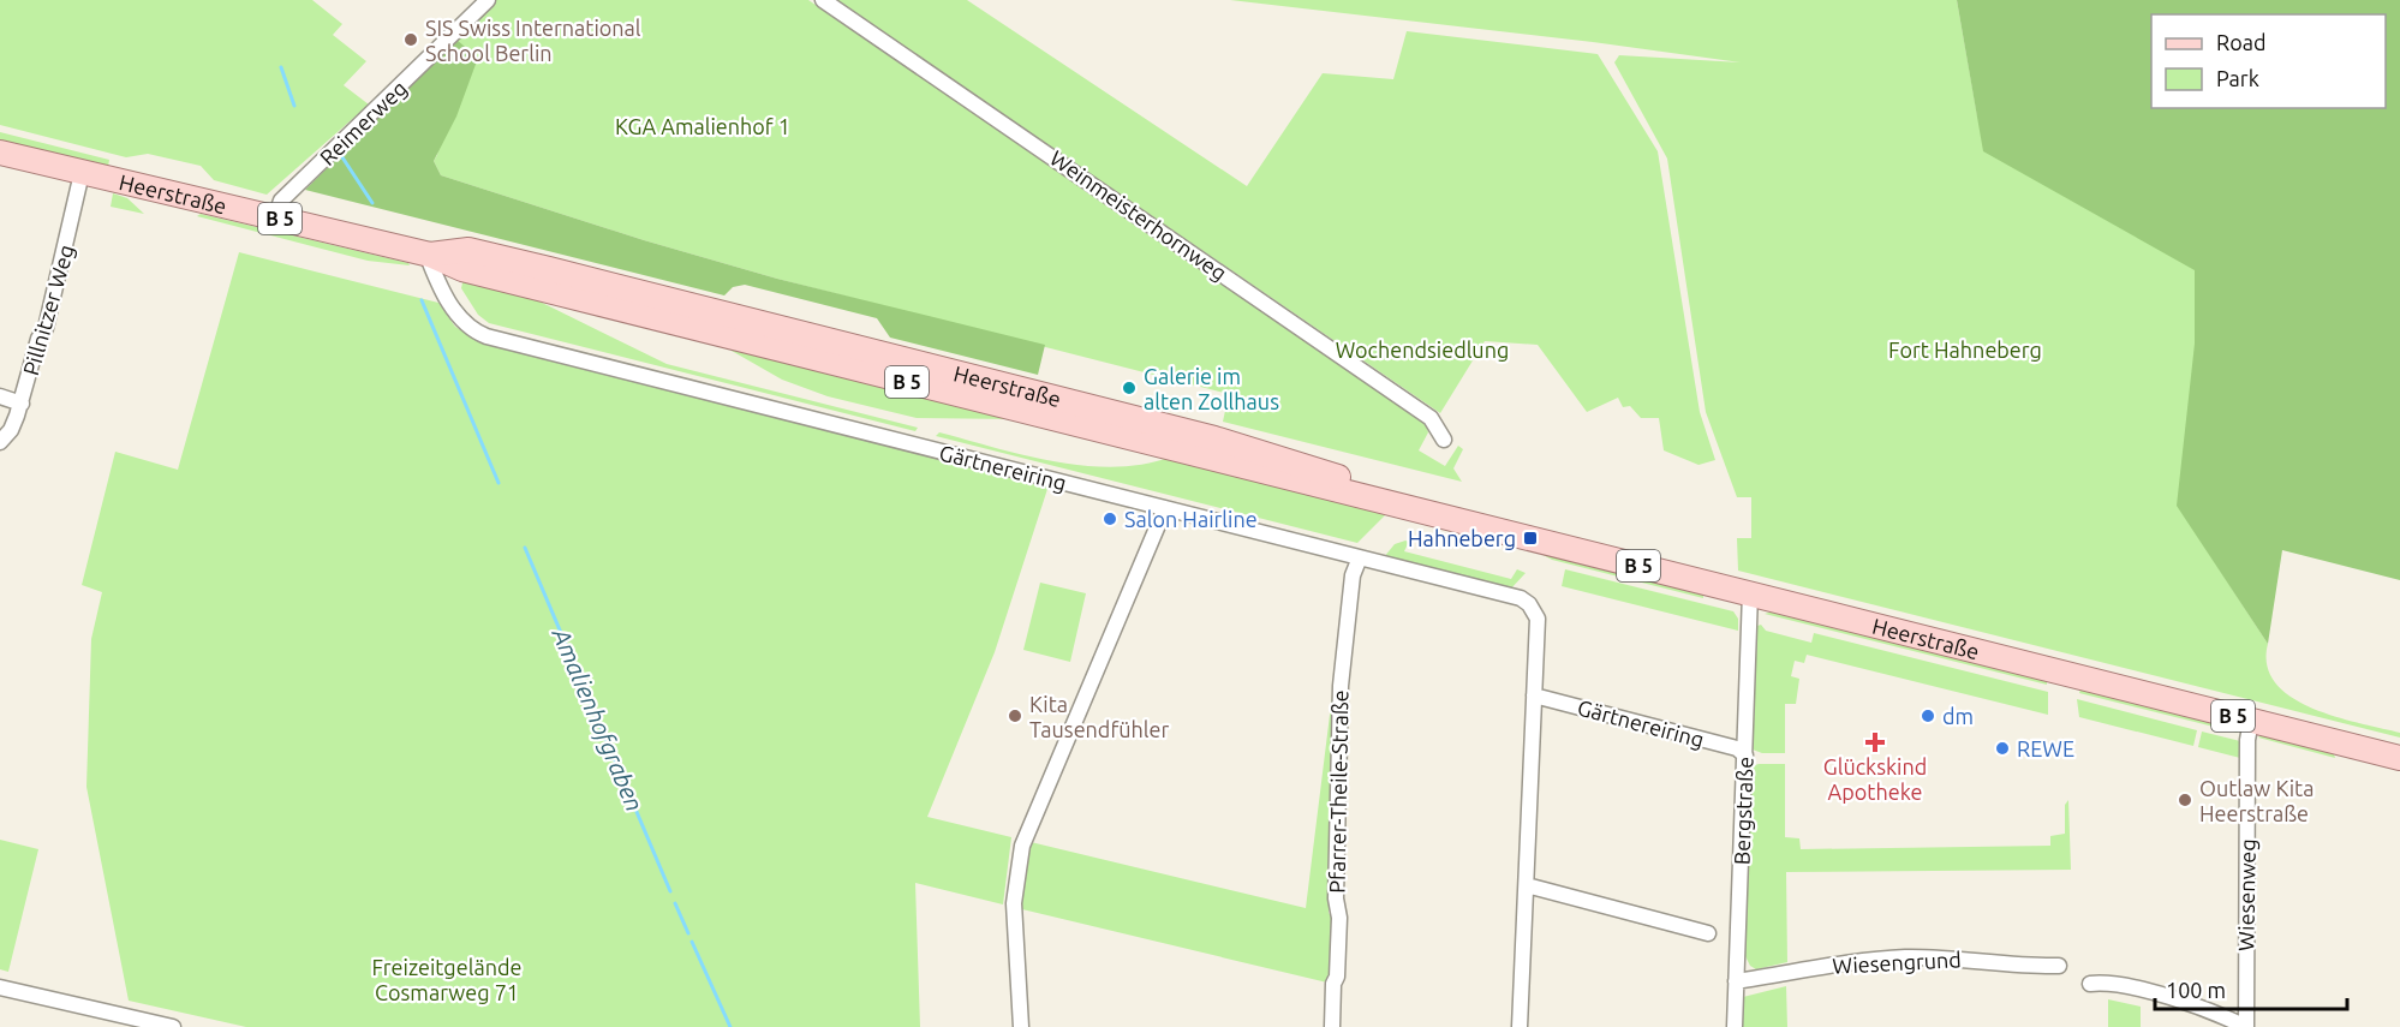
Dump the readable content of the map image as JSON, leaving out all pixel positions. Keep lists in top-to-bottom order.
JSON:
{
  "streets": {
    "main road": ["Heerstraße", "B 5"],
    "street": [
      "Reimerweg",
      "Weinmeisterhornweg",
      "Pillnitzer Weg",
      "Gärtnereiring",
      "Pfarrer-Theile-Straße",
      "Bergstraße",
      "Wiesenweg",
      "Wiesengrund"
    ]
  },
  "crossings": [
    ["Reimerweg", "Heerstraße"],
    ["Heerstraße", "Pillnitzer Weg"],
    ["Heerstraße", "Gärtnereiring"],
    ["Heerstraße", "Bergstraße"],
    ["Heerstraße", "Wiesenweg"],
    ["Gärtnereiring", "Pfarrer-Theile-Straße"],
    ["Gärtnereiring", "Bergstraße"],
    ["Bergstraße", "Wiesengrund"]
  ],
  "water": ["Amalienhofgraben"],
  "parks": [
    "KGA Amalienhof 1",
    "Wochendsiedlung",
    "Fort Hahneberg",
    "Freizeitgelände Cosmarweg 71"
  ],
  "places": {
    "other": [
      "SIS Swiss International School Berlin",
      "Galerie im alten Zollhaus",
      "Salon Hairline",
      "Kita Tausendfühler",
      "dm",
      "REWE",
      "Outlaw Kita Heerstraße"
    ],
    "transit": ["Hahneberg"],
    "health": ["Glückskind Apotheke"]
  },
  "legend": ["Road", "Park"],
  "scale_bar": "100 m"
}
